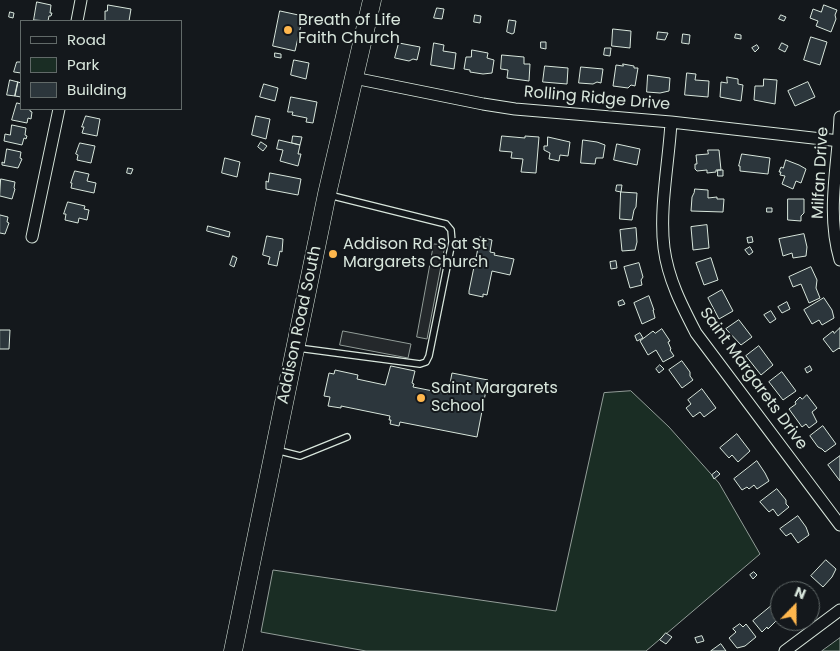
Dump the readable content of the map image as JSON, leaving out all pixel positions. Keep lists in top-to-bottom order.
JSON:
{
  "streets": {
    "main road": ["Addison Road South"],
    "street": ["Rolling Ridge Drive", "Milfan Drive", "Saint Margarets Drive"]
  },
  "crossings": [
    ["Rolling Ridge Drive", "Milfan Drive"],
    ["Rolling Ridge Drive", "Addison Road South"],
    ["Rolling Ridge Drive", "Saint Margarets Drive"]
  ],
  "places": ["Breath of Life Faith Church", "Addison Rd S at St Margarets Church", "Saint Margarets School"],
  "legend": ["Road", "Park", "Building"],
  "north": "top"
}
